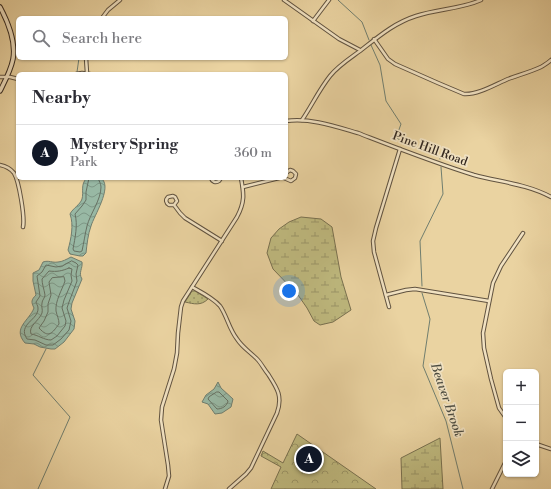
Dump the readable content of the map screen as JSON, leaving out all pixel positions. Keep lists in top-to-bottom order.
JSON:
{
  "streets": {
    "street": ["Pine Hill Road"]
  },
  "water": ["Beaver Brook"],
  "page": {
    "search": "Search here",
    "heading": "Nearby",
    "list": [
      {
        "mark": "A",
        "name": "Mystery Spring",
        "note": "Park",
        "value": "360 m"
      }
    ],
    "map_buttons": ["+", "−"],
    "pins": "A"
  }
}
